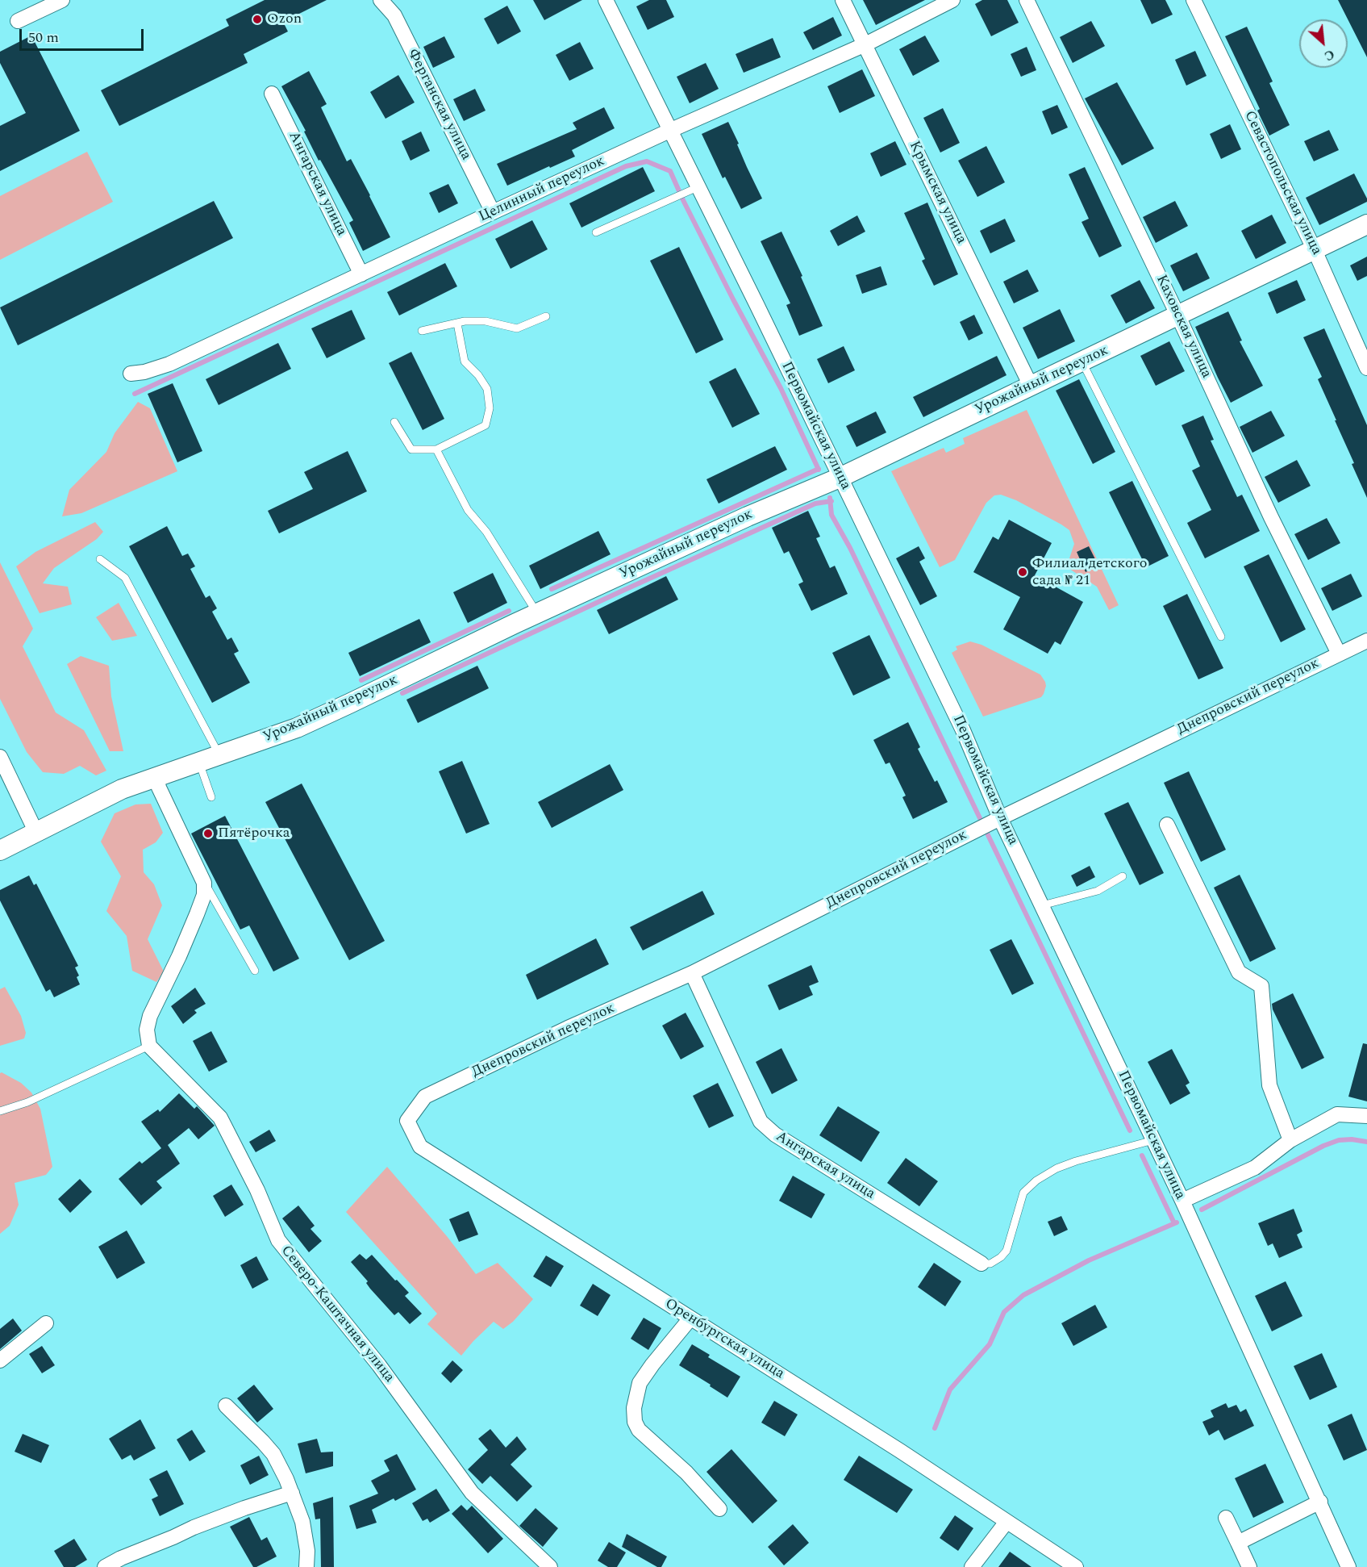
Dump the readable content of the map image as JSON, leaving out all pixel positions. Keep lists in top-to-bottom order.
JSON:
{
  "streets": {
    "street": [
      "Ферганская улица",
      "Севастопольская улица",
      "Ангарская улица",
      "Целинный переулок",
      "Крымская улица",
      "Каховская улица",
      "Урожайный переулок",
      "Первомайская улица",
      "Днепровский переулок",
      "Северо-Каштачная улица",
      "Оренбургская улица"
    ]
  },
  "crossings": [
    ["Ферганская улица", "Целинный переулок"],
    ["Севастопольская улица", "Урожайный переулок"],
    ["Ангарская улица", "Целинный переулок"],
    ["Ангарская улица", "Днепровский переулок"],
    ["Целинный переулок", "Крымская улица"],
    ["Целинный переулок", "Первомайская улица"],
    ["Крымская улица", "Урожайный переулок"],
    ["Каховская улица", "Урожайный переулок"],
    ["Каховская улица", "Днепровский переулок"],
    ["Урожайный переулок", "Первомайская улица"],
    ["Первомайская улица", "Днепровский переулок"],
    ["Днепровский переулок", "Оренбургская улица"]
  ],
  "places": ["Ozon", "Филиал детского сада № 21", "Пятёрочка"],
  "scale_bar": "50 m",
  "north": "bottom right"
}
